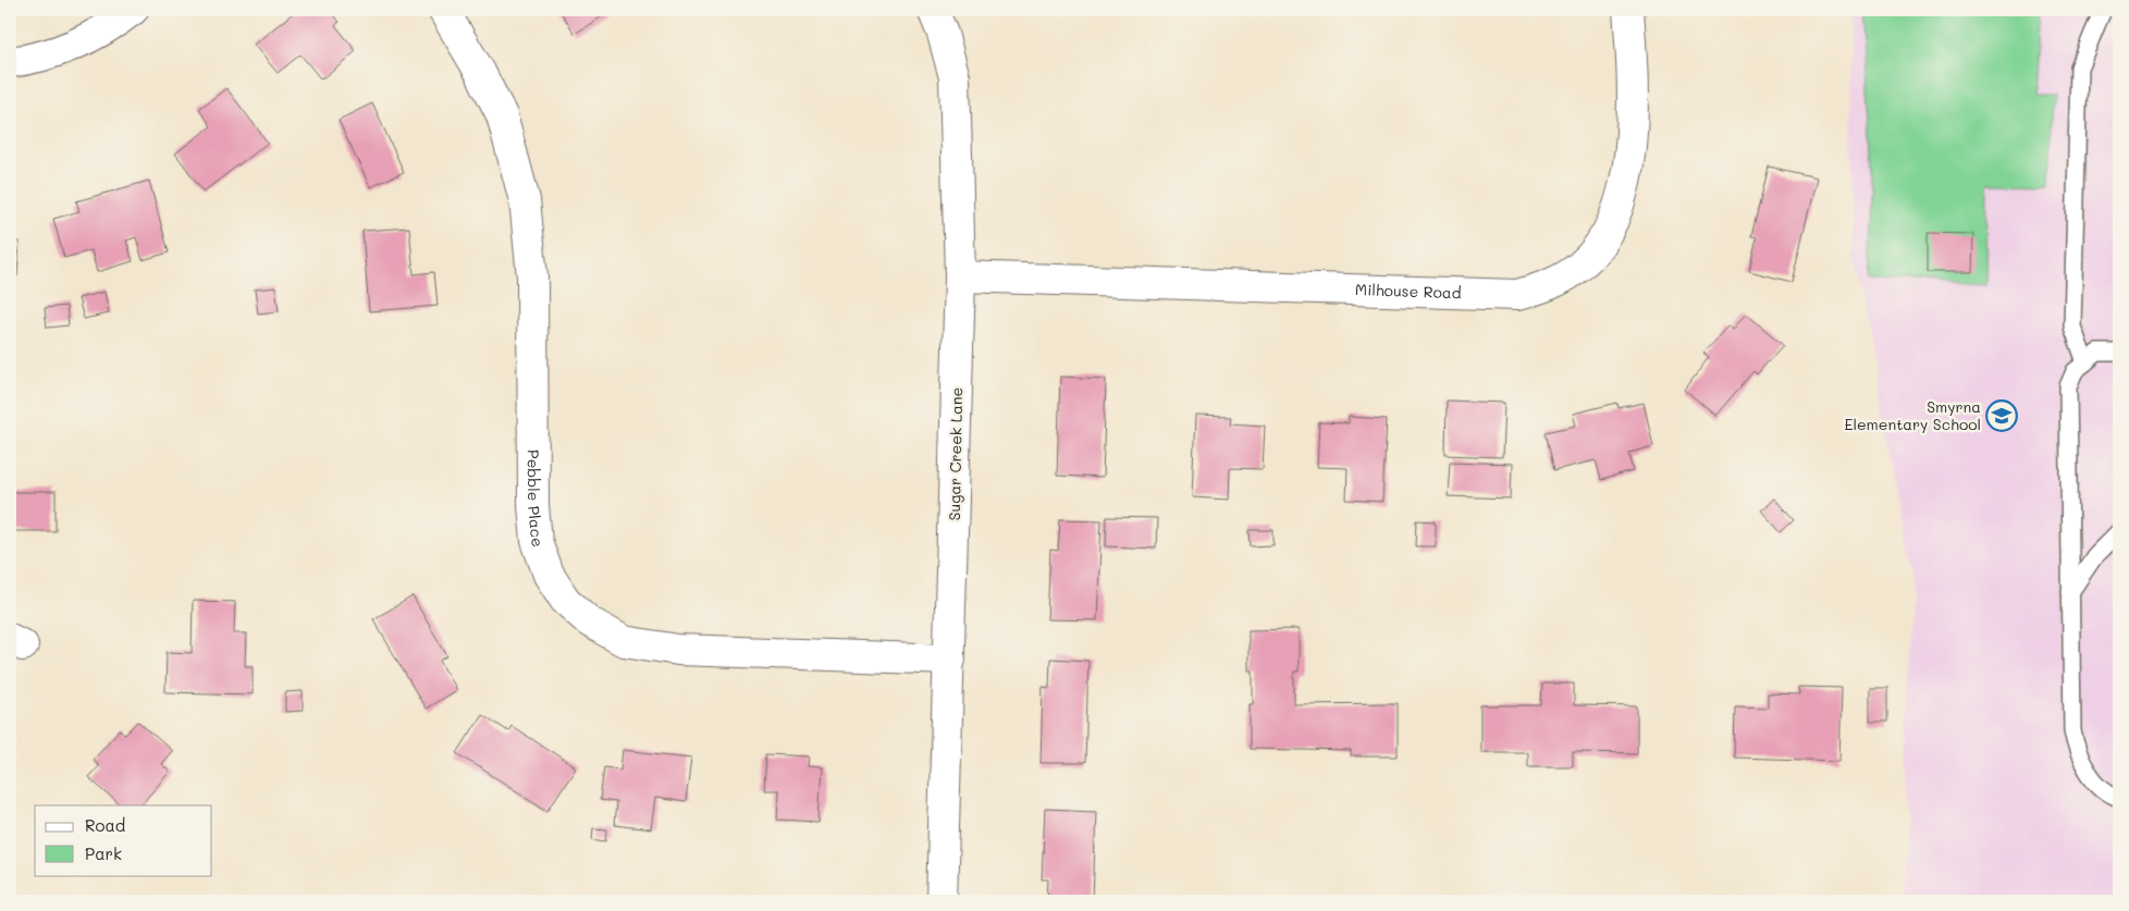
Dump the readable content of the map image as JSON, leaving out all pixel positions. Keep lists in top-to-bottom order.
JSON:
{
  "streets": {
    "street": ["Milhouse Road", "Sugar Creek Lane", "Pebble Place"]
  },
  "crossings": [
    ["Milhouse Road", "Sugar Creek Lane"],
    ["Sugar Creek Lane", "Pebble Place"]
  ],
  "places": {
    "school or university": ["Smyrna Elementary School"]
  },
  "legend": ["Road", "Park"]
}
